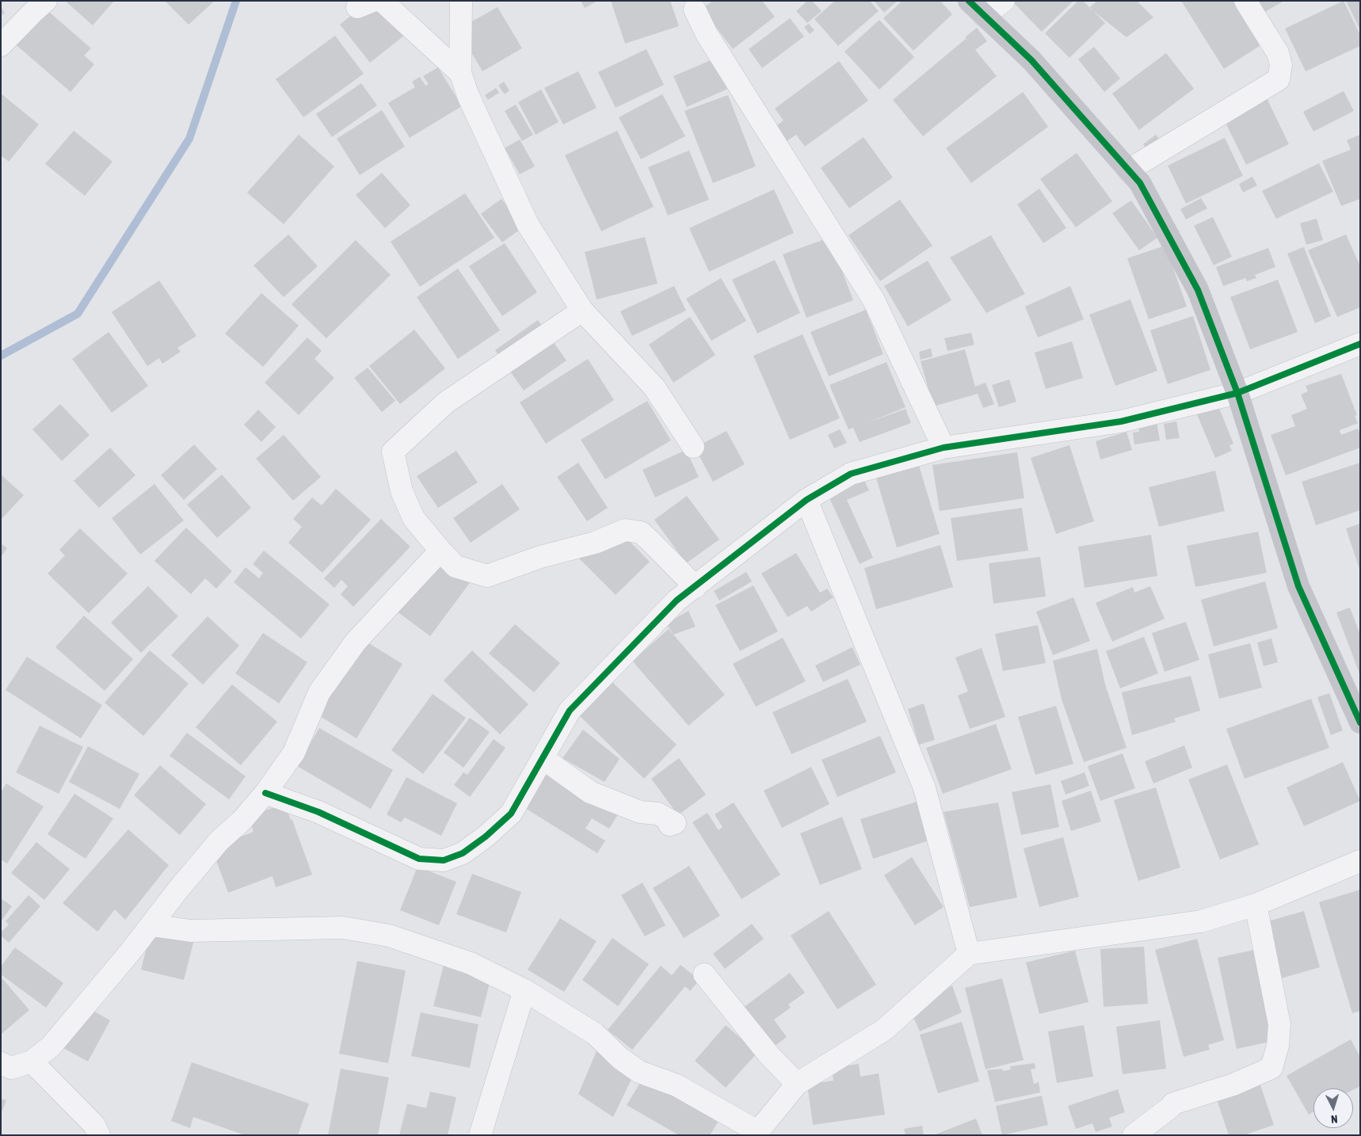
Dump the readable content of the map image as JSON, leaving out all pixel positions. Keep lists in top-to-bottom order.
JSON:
{
  "north": "bottom"
}
